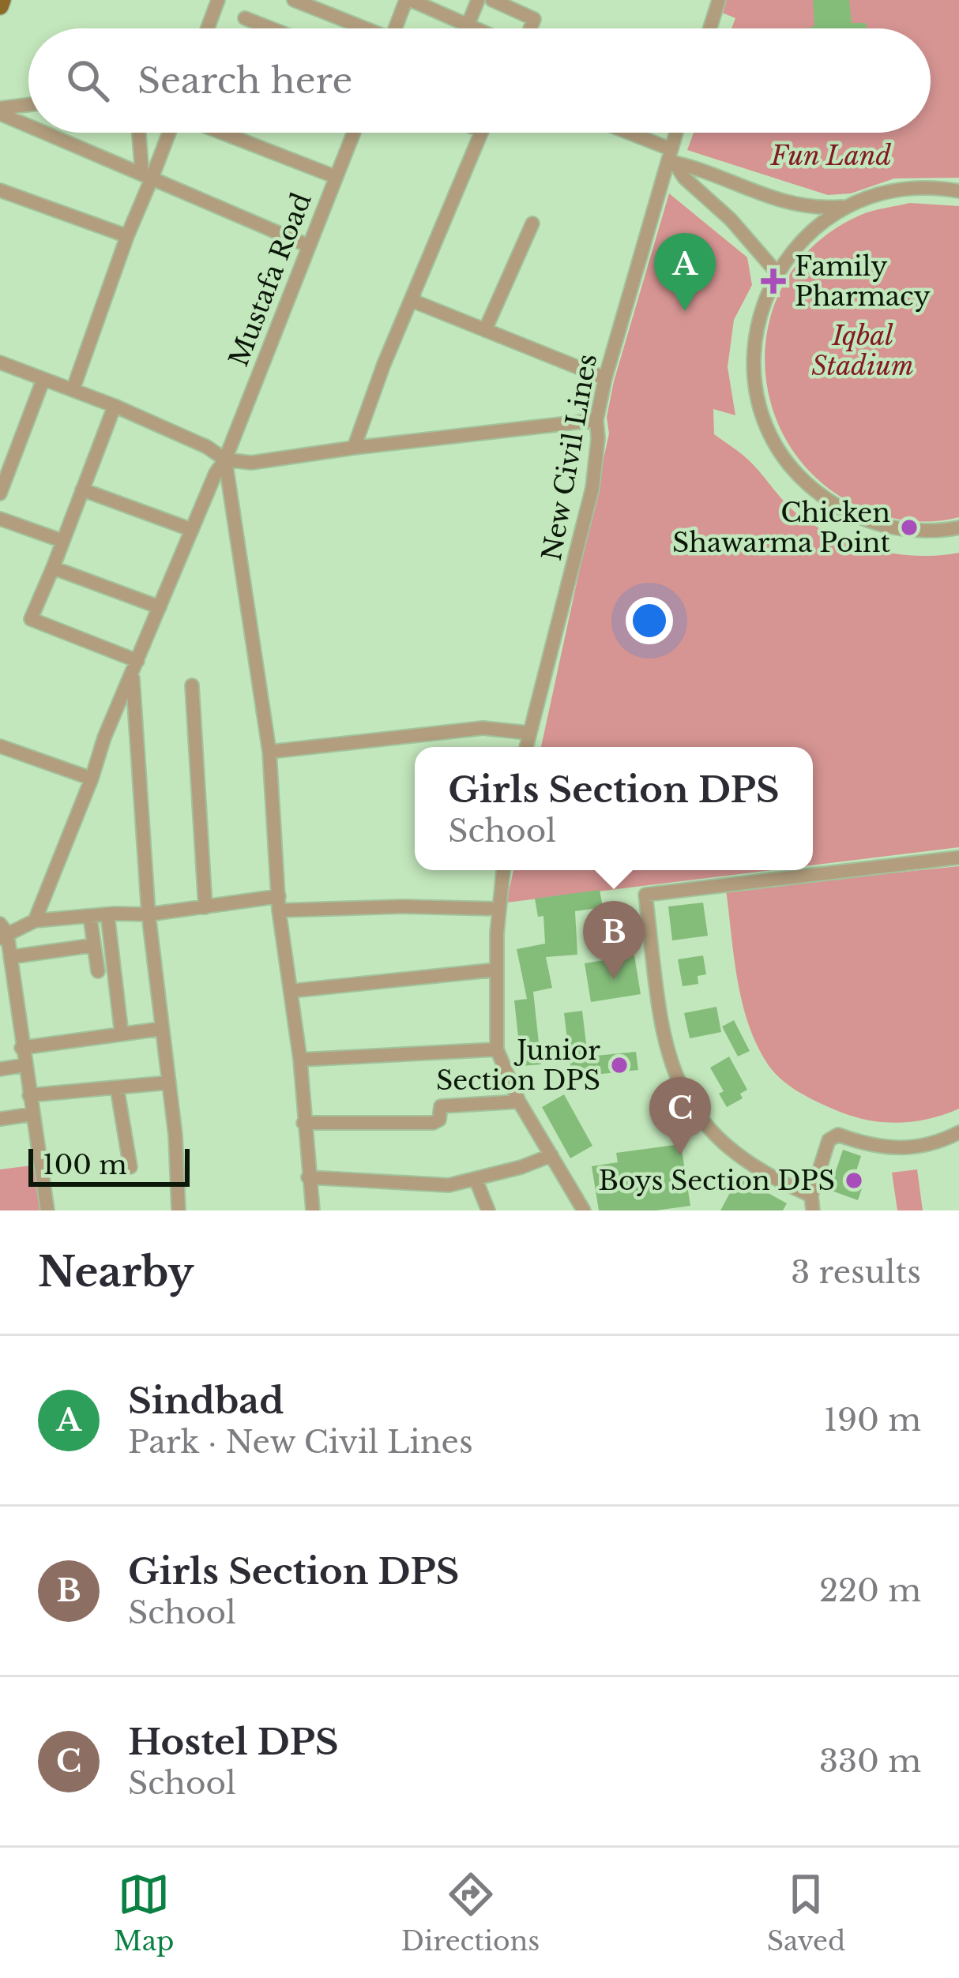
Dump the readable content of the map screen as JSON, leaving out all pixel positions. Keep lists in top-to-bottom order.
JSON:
{
  "streets": {
    "street": ["Mustafa Road", "New Civil Lines"]
  },
  "parks": ["Fun Land", "Iqbal Stadium"],
  "places": {
    "health": ["Family Pharmacy"],
    "other": ["Chicken Shawarma Point", "Junior Section DPS", "Boys Section DPS"]
  },
  "scale_bar": "100 m",
  "page": {
    "search": "Search here",
    "pins": ["A", "B", "C"],
    "popup": ["Girls Section DPS", "School"],
    "scale": "100 m",
    "heading": ["Nearby", "3 results"],
    "list": [
      {
        "mark": "A",
        "name": "Sindbad",
        "note": "Park · New Civil Lines",
        "value": "190 m"
      },
      {
        "mark": "B",
        "name": "Girls Section DPS",
        "note": "School",
        "value": "220 m"
      },
      {
        "mark": "C",
        "name": "Hostel DPS",
        "note": "School",
        "value": "330 m"
      }
    ],
    "nav": ["Map", "Directions", "Saved"]
  }
}
